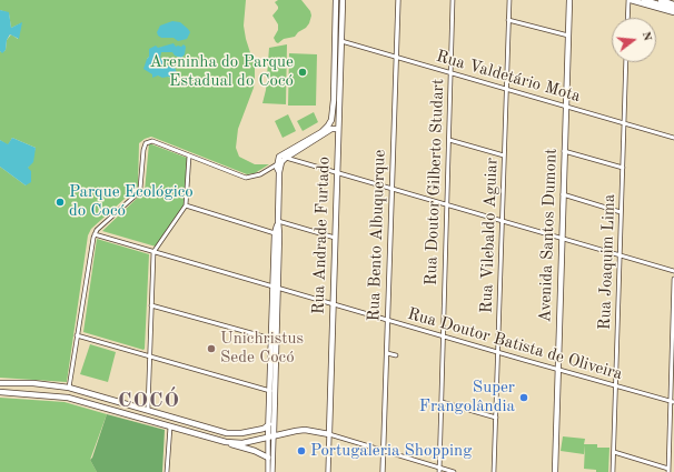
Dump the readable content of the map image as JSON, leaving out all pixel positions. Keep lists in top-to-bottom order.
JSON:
{
  "streets": {
    "main road": ["Rua Andrade Furtado", "Avenida Santos Dumont"],
    "street": [
      "Rua Valdetário Mota",
      "Rua Doutor Gilberto Studart",
      "Rua Bento Albuquerque",
      "Rua Vilebaldo Aguiar",
      "Rua Joaquim Lima",
      "Rua Doutor Batista de Oliveira"
    ]
  },
  "crossings": [
    ["Rua Valdetário Mota", "Rua Doutor Gilberto Studart"],
    ["Rua Valdetário Mota", "Rua Andrade Furtado"],
    ["Rua Valdetário Mota", "Rua Bento Albuquerque"],
    ["Rua Valdetário Mota", "Rua Vilebaldo Aguiar"],
    ["Rua Valdetário Mota", "Avenida Santos Dumont"],
    ["Rua Valdetário Mota", "Rua Joaquim Lima"],
    ["Rua Doutor Gilberto Studart", "Rua Doutor Batista de Oliveira"],
    ["Rua Andrade Furtado", "Rua Doutor Batista de Oliveira"],
    ["Rua Bento Albuquerque", "Rua Doutor Batista de Oliveira"],
    ["Rua Vilebaldo Aguiar", "Rua Doutor Batista de Oliveira"],
    ["Avenida Santos Dumont", "Rua Doutor Batista de Oliveira"],
    ["Rua Joaquim Lima", "Rua Doutor Batista de Oliveira"]
  ],
  "districts": ["COCÓ"],
  "places": [
    "Areninha do Parque Estadual do Cocó",
    "Parque Ecológico do Cocó",
    "Unichristus Sede Cocó",
    "Super Frangolândia",
    "Portugaleria Shopping"
  ],
  "north": "right"
}
